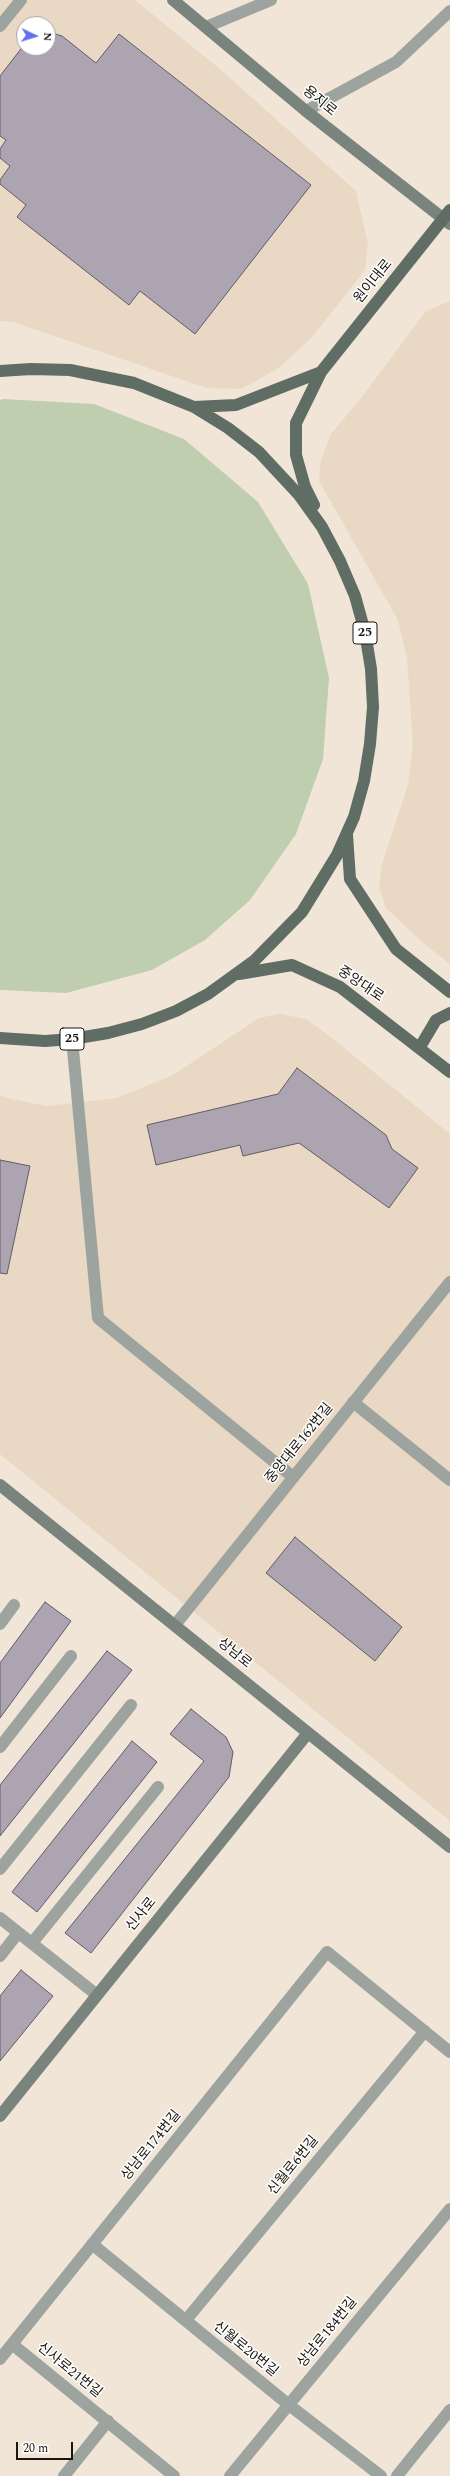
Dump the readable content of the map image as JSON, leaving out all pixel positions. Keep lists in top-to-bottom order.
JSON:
{
  "streets": {
    "main road": [
      "용지로",
      "원이대로",
      "25",
      "중앙대로",
      "상남로",
      "신사로"
    ],
    "street": [
      "중앙대로162번길",
      "상남로174번길",
      "신월로6번길",
      "상남로184번길",
      "신월로20번길",
      "신사로21번길"
    ]
  },
  "crossings": [
    ["용지로", "원이대로"],
    ["원이대로", "25"],
    ["25", "중앙대로"],
    ["중앙대로162번길", "상남로"],
    ["상남로", "신사로"],
    ["상남로174번길", "신월로6번길"],
    ["상남로174번길", "신월로20번길"],
    ["상남로174번길", "신사로21번길"],
    ["신월로6번길", "신월로20번길"],
    ["상남로184번길", "신월로20번길"]
  ],
  "scale_bar": "20 m",
  "north": "right"
}
